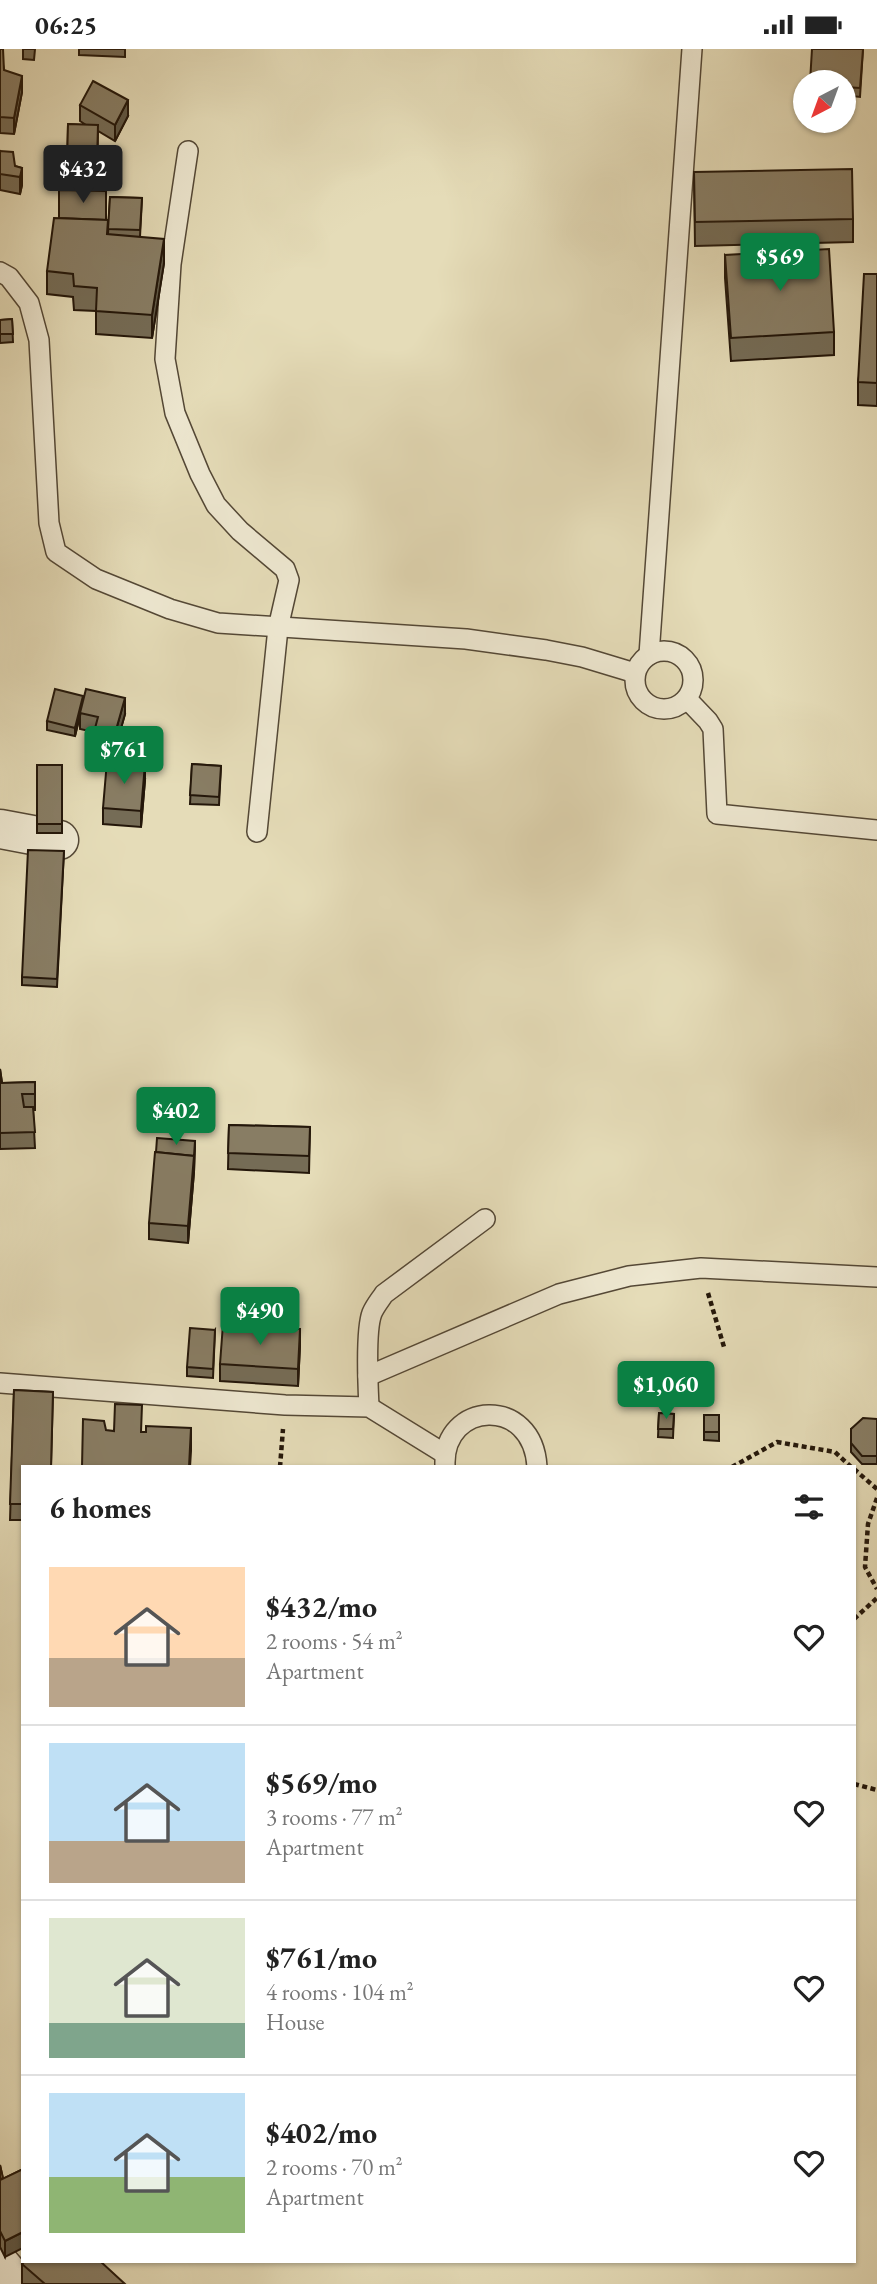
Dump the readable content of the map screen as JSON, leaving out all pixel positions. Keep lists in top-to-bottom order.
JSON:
{
  "north": "bottom left",
  "page": {
    "status": "06:25",
    "price": [
      "$432",
      "$569",
      "$761",
      "$402",
      "$490",
      "$1,060"
    ],
    "heading": "6 homes",
    "list": [
      {
        "name": "$432/mo",
        "note": "2 rooms · 54 m² · Apartment"
      },
      {
        "name": "$569/mo",
        "note": "3 rooms · 77 m² · Apartment"
      },
      {
        "name": "$761/mo",
        "note": "4 rooms · 104 m² · House"
      },
      {
        "name": "$402/mo",
        "note": "2 rooms · 70 m² · Apartment"
      }
    ]
  }
}
